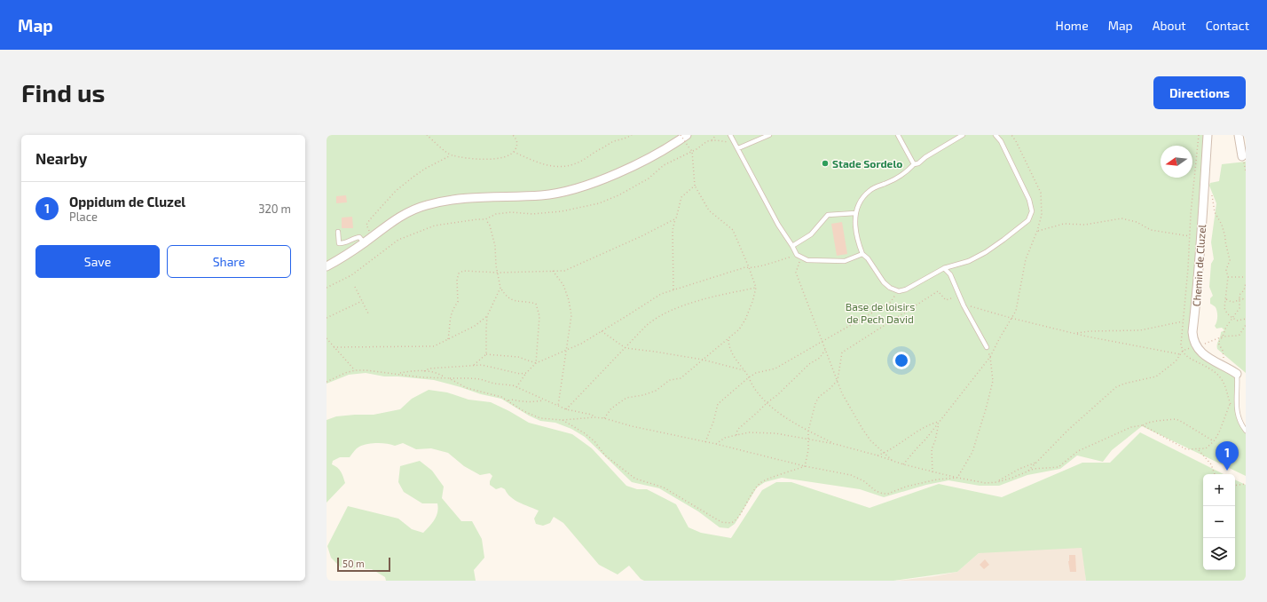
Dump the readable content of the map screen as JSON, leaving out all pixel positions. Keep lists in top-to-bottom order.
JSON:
{
  "streets": {
    "street": ["Chemin de Cluzel"]
  },
  "parks": ["Base de loisirs de Pech David"],
  "places": ["Stade Sordelo"],
  "scale_bar": "50 m",
  "north": "left",
  "page": {
    "header": "Map",
    "nav": [
      "Home",
      "Map",
      "About",
      "Contact"
    ],
    "buttons": [
      "Directions",
      ["Save", "Share"]
    ],
    "title": "Find us",
    "heading": "Nearby",
    "list": [
      {
        "mark": "1",
        "name": "Oppidum de Cluzel",
        "note": "Place",
        "value": "320 m"
      }
    ],
    "pins": "1",
    "map_buttons": ["+", "−"],
    "scale": "50 m"
  }
}
